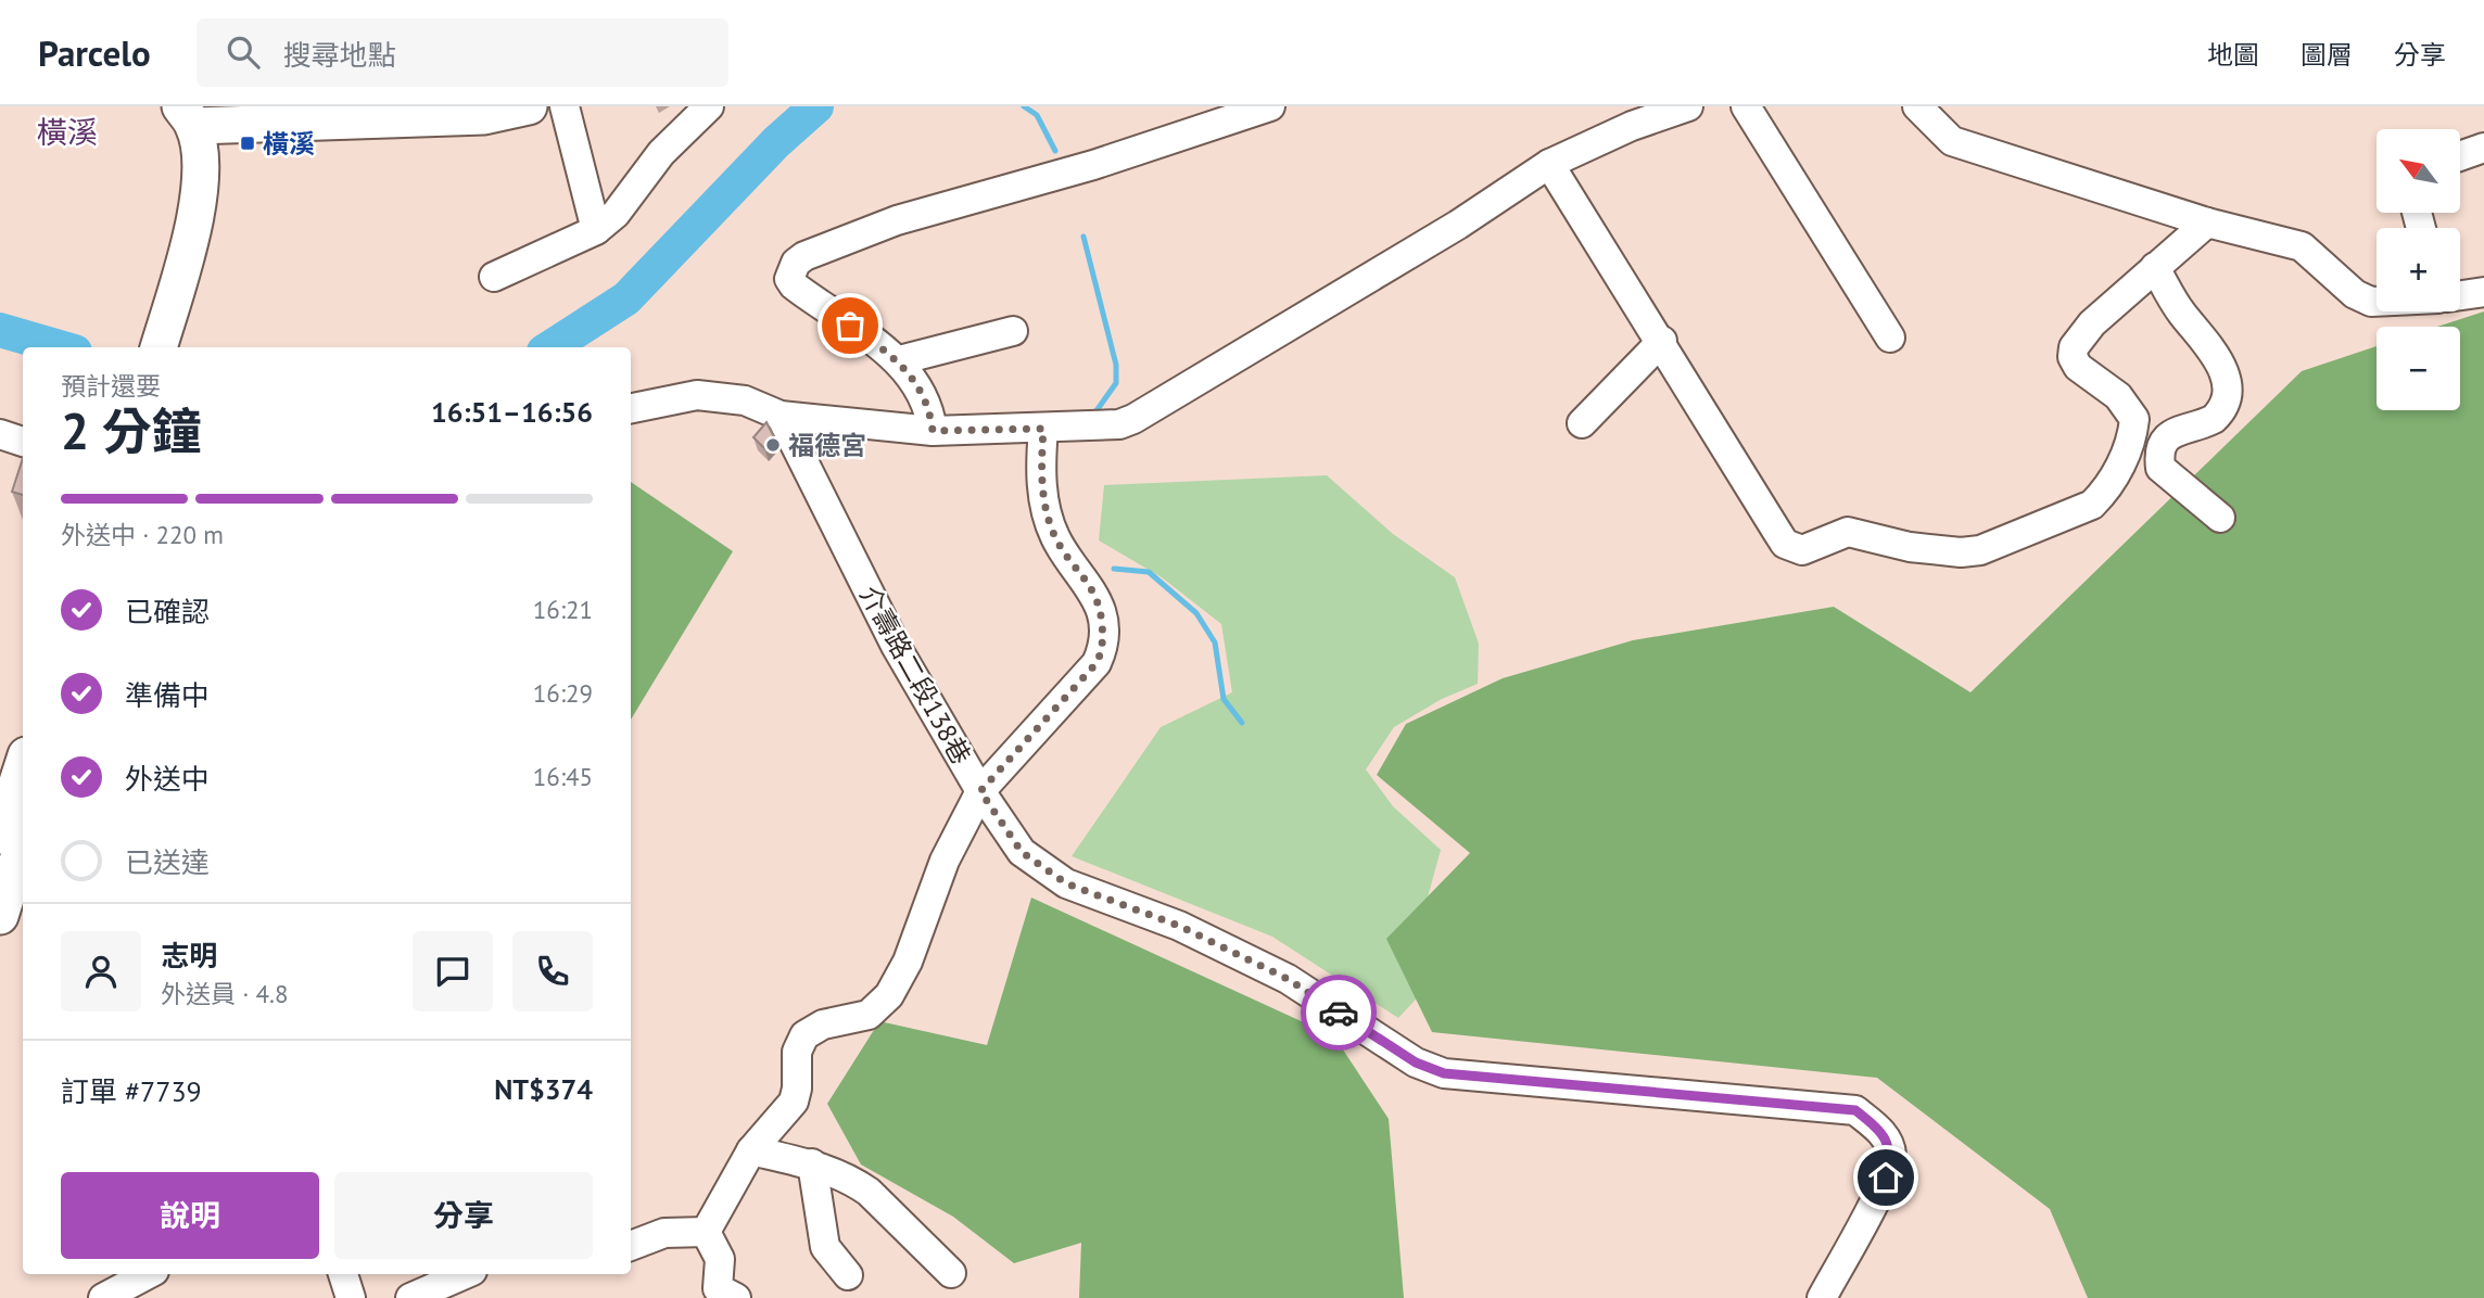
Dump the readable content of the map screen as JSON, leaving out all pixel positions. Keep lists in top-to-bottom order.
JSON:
{
  "streets": {
    "street": ["介壽路二段138巷"]
  },
  "districts": ["橫溪"],
  "places": {
    "transit": ["橫溪"],
    "other": ["福德宮"]
  },
  "north": "top left",
  "page": {
    "header": "Parcelo",
    "search": "搜尋地點",
    "nav": ["地圖", "圖層", "分享"],
    "map_buttons": ["+", "−"],
    "heading": ["2 分鐘", "預計還要", "16:51–16:56"],
    "panel": [
      "志明",
      "外送員 · 4.8",
      "訂單 #7739",
      "NT$374"
    ],
    "bar": "外送中 · 220 m",
    "list": [
      ["已確認", "16:21"],
      ["準備中", "16:29"],
      ["外送中", "16:45"],
      "已送達"
    ],
    "buttons": ["說明", "分享"]
  }
}
